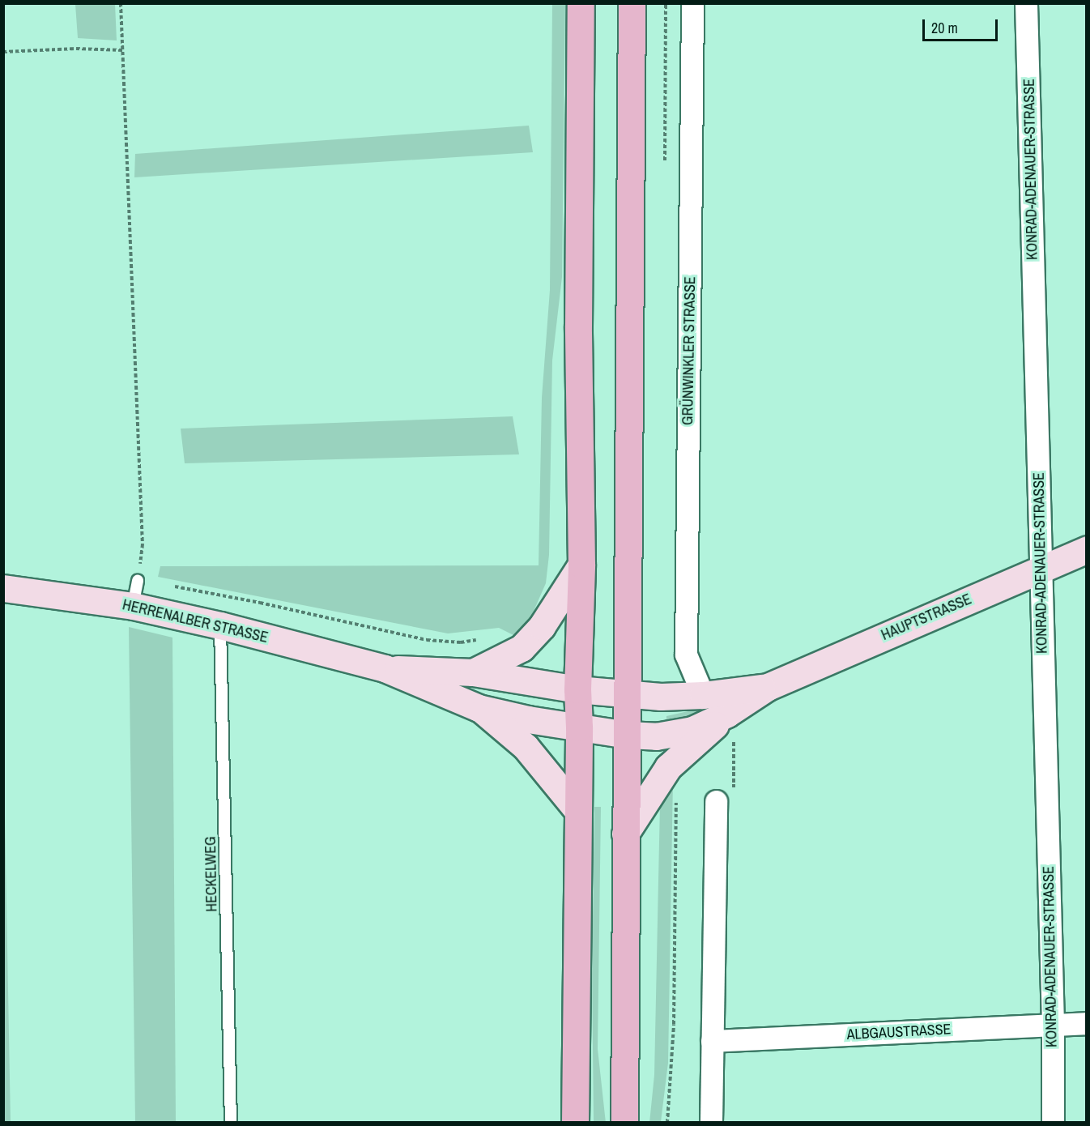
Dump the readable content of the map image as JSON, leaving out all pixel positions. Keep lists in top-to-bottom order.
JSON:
{
  "streets": {
    "street": [
      "KONRAD-ADENAUER-STRASSE",
      "GRÜNWINKLER STRASSE",
      "HAUPTSTRASSE",
      "HERRENALBER STRASSE",
      "ALBGAUSTRASSE"
    ],
    "lane": ["HECKELWEG"]
  },
  "crossings": [
    ["KONRAD-ADENAUER-STRASSE", "HAUPTSTRASSE"],
    ["KONRAD-ADENAUER-STRASSE", "ALBGAUSTRASSE"],
    ["GRÜNWINKLER STRASSE", "HAUPTSTRASSE"],
    ["HAUPTSTRASSE", "HERRENALBER STRASSE"],
    ["HERRENALBER STRASSE", "HECKELWEG"]
  ],
  "scale_bar": "20 m"
}
